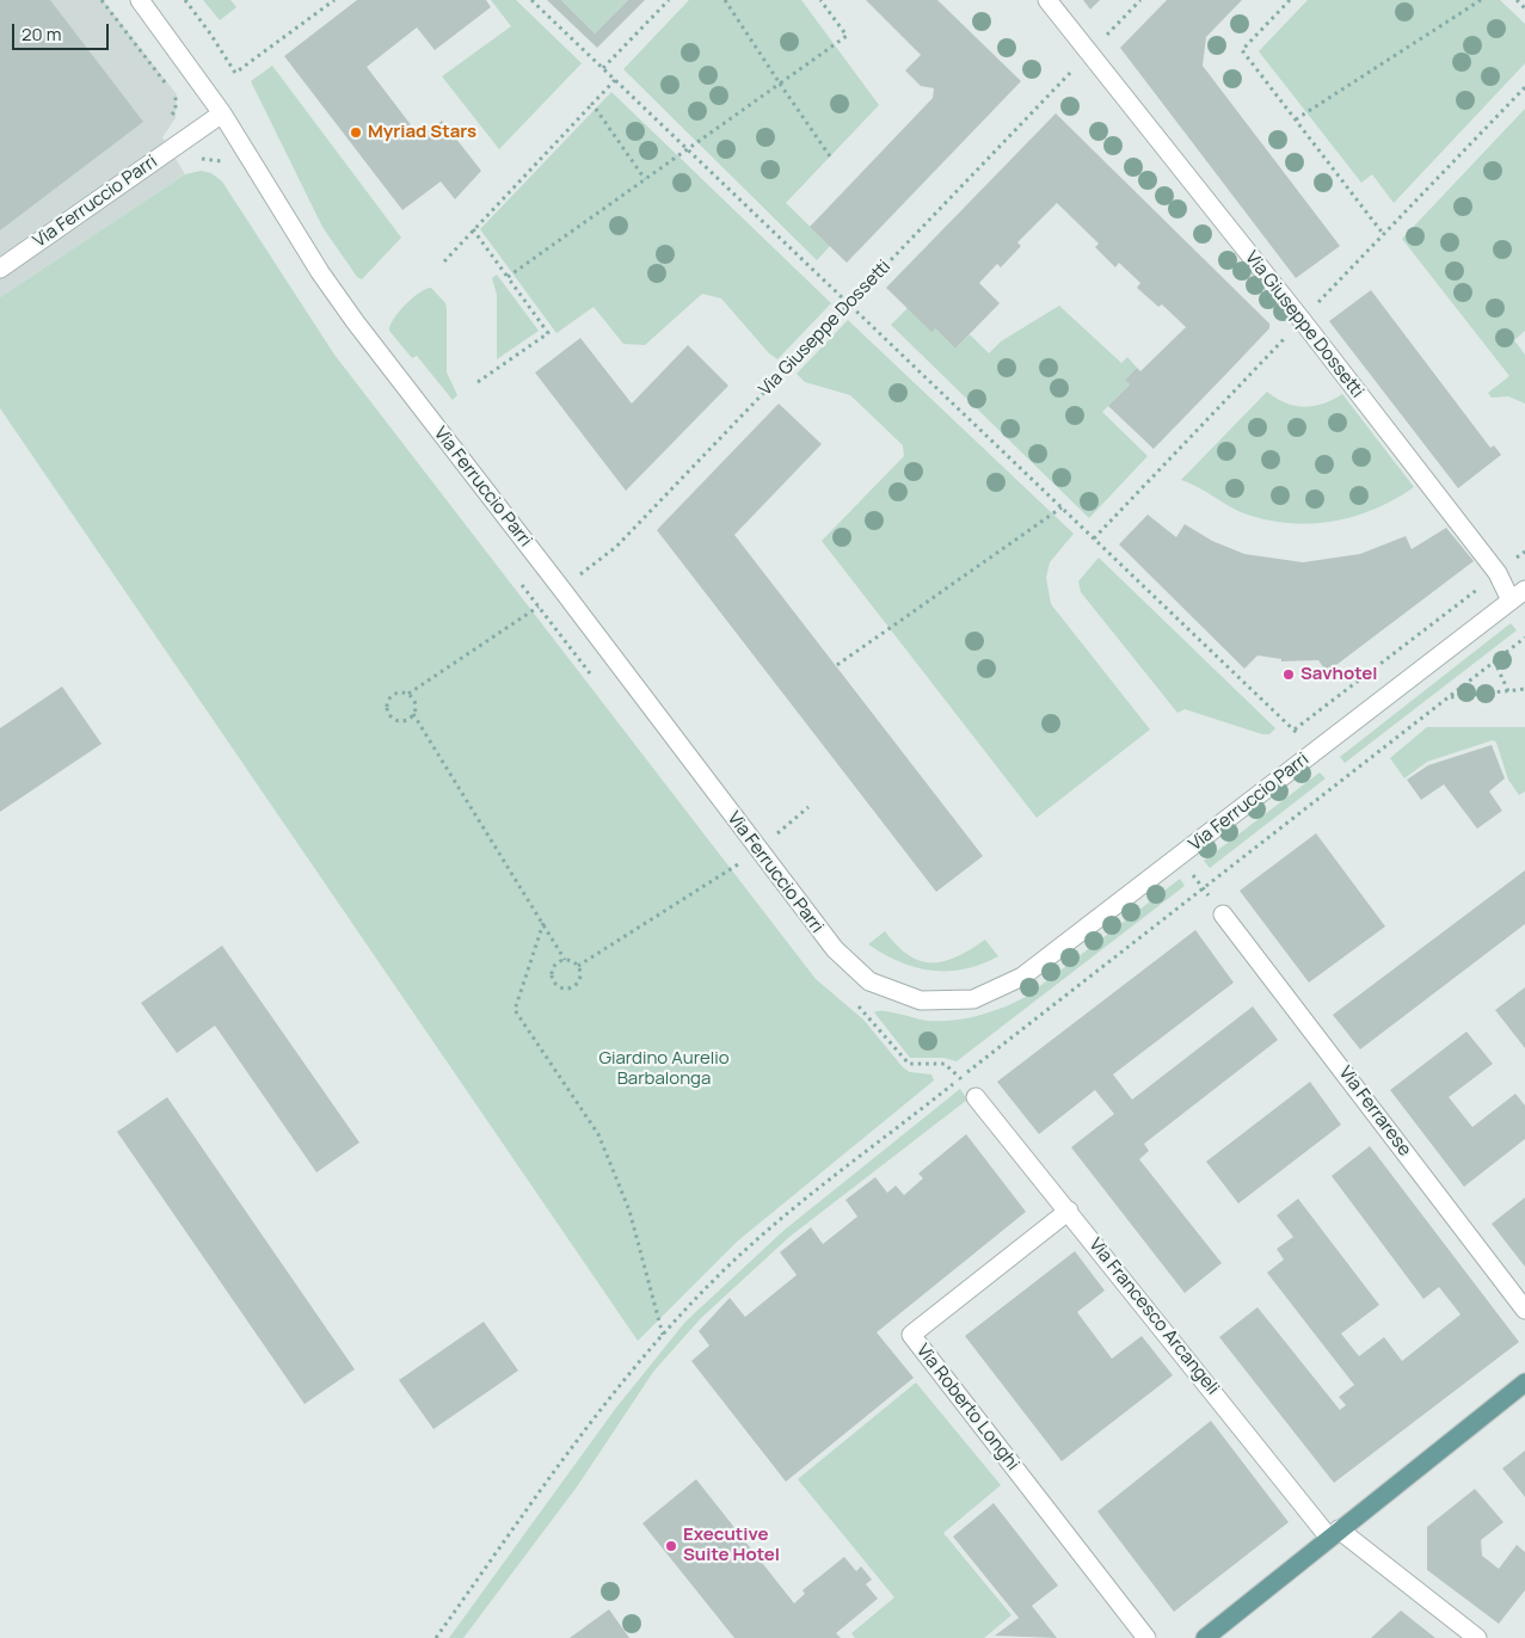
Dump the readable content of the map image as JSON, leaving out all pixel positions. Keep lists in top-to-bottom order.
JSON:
{
  "streets": {
    "street": [
      "Via Ferruccio Parri",
      "Via Giuseppe Dossetti",
      "Via Ferrarese",
      "Via Francesco Arcangeli",
      "Via Roberto Longhi"
    ]
  },
  "crossings": [
    ["Via Ferruccio Parri", "Via Giuseppe Dossetti"],
    ["Via Francesco Arcangeli", "Via Roberto Longhi"]
  ],
  "parks": ["Giardino Aurelio Barbalonga"],
  "places": ["Myriad Stars", "Savhotel", "Executive Suite Hotel"],
  "scale_bar": "20 m"
}
